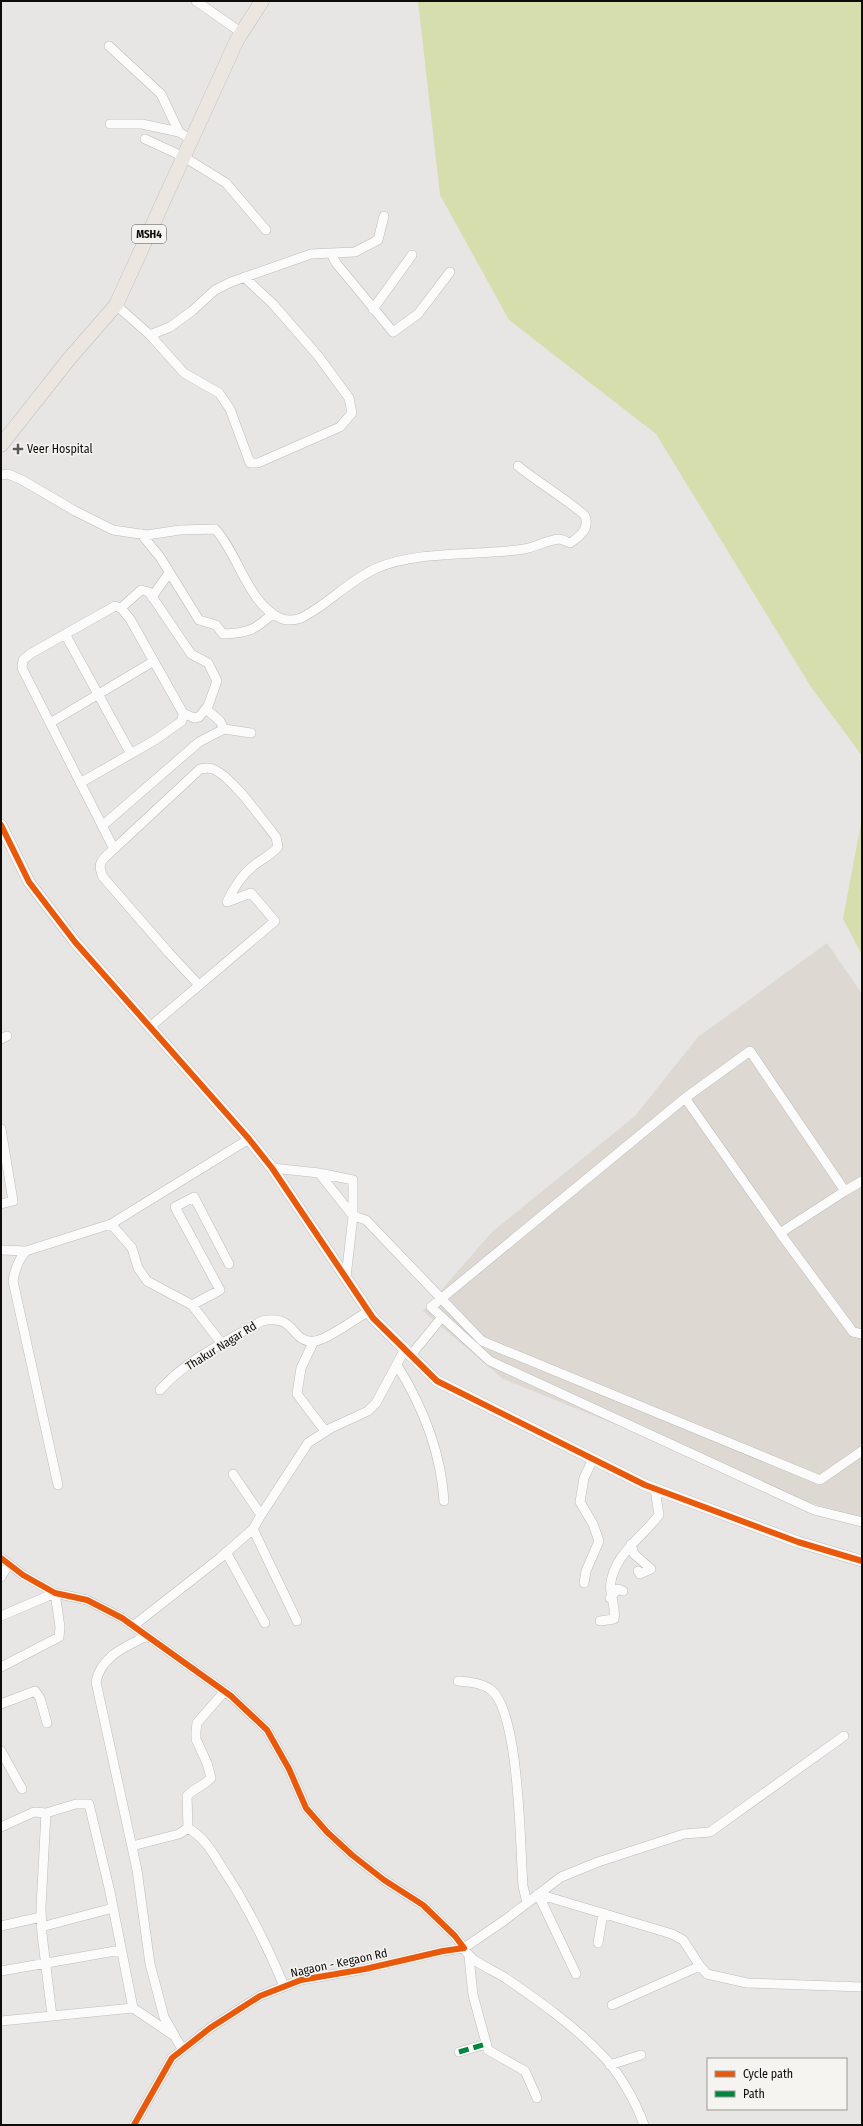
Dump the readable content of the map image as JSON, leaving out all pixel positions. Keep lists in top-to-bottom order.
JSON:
{
  "streets": {
    "main road": ["MSH4"],
    "street": ["Thakur Nagar Rd", "Nagaon - Kegaon Rd"]
  },
  "places": {
    "health": ["Veer Hospital"]
  },
  "legend": ["Cycle path", "Path"]
}
